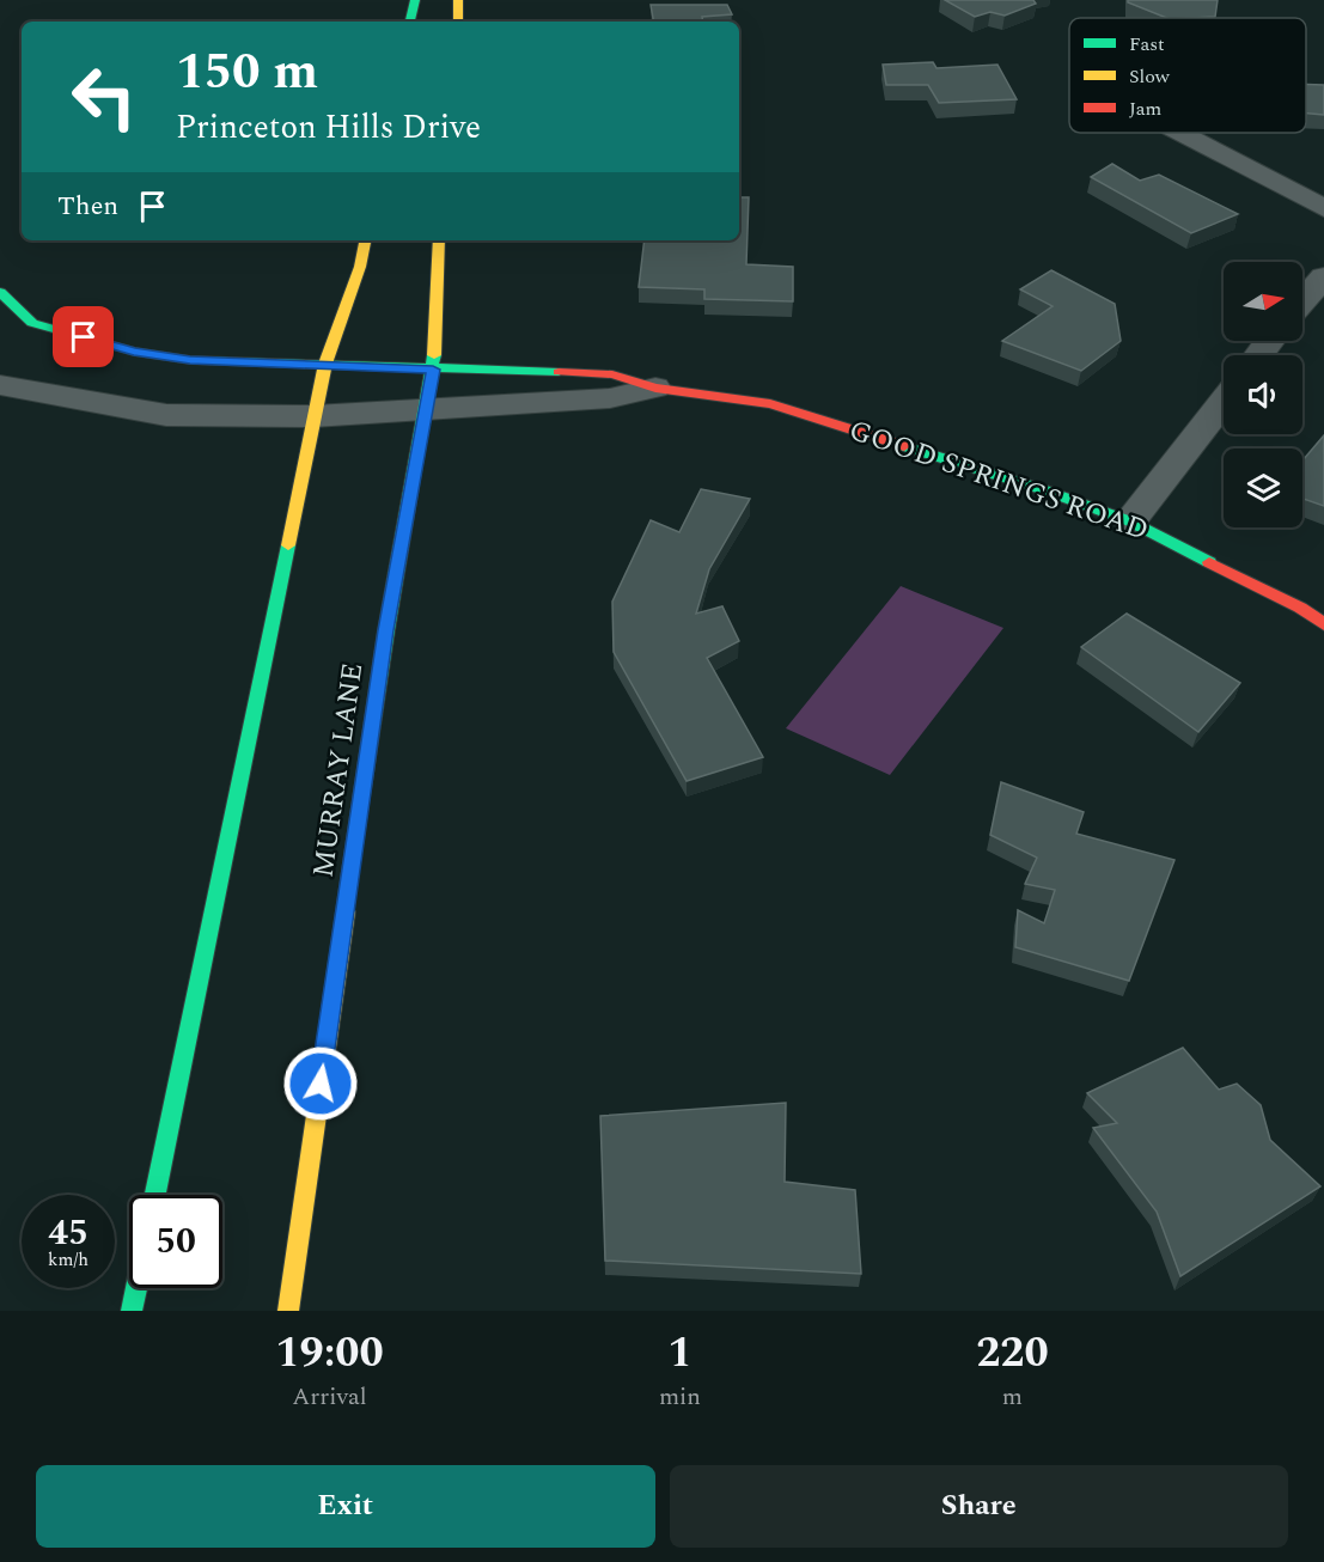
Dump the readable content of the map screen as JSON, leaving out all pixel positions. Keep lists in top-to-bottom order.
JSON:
{
  "streets": {
    "main road": ["GOOD SPRINGS ROAD", "MURRAY LANE"]
  },
  "crossings": [
    ["GOOD SPRINGS ROAD", "MURRAY LANE"]
  ],
  "legend": ["Fast", "Slow", "Jam"],
  "north": "right",
  "page": {
    "turn": ["150 m", "Princeton Hills Drive"],
    "then": "Then",
    "speed": "45 km/h",
    "limit": "50",
    "eta": [
      "19:00",
      "Arrival",
      "1",
      "min",
      "220",
      "m"
    ],
    "buttons": ["Exit", "Share"]
  }
}
